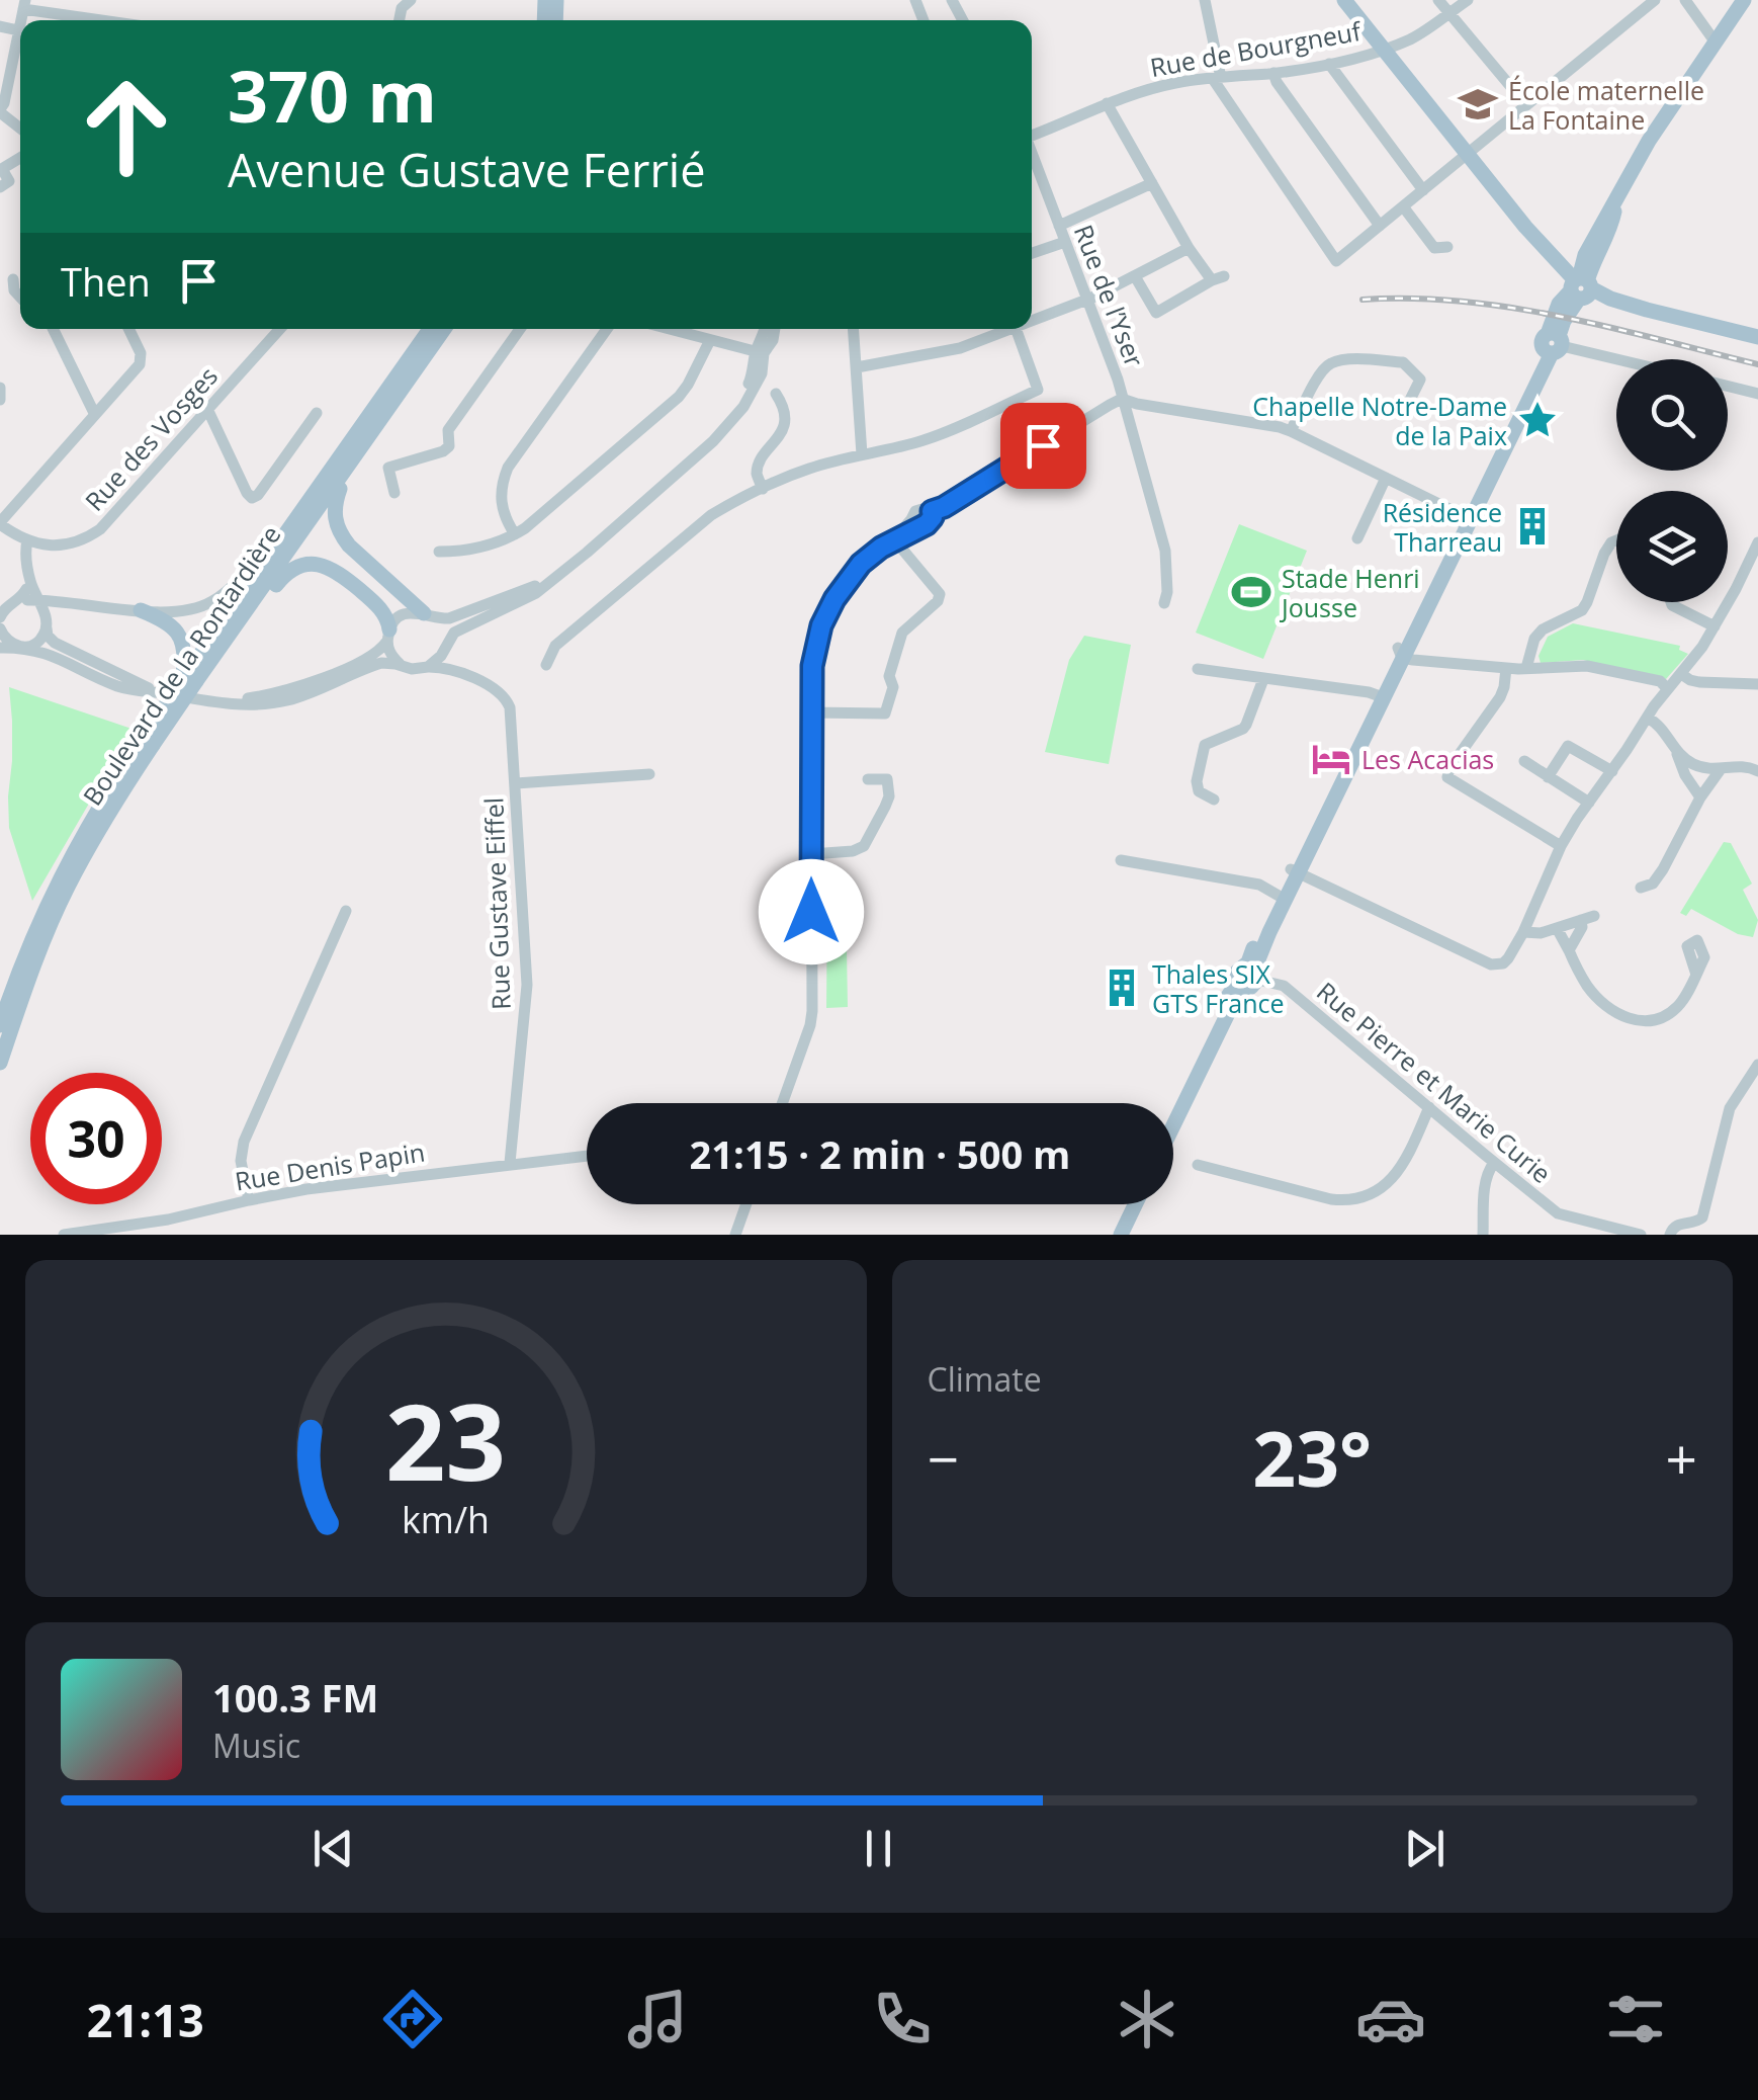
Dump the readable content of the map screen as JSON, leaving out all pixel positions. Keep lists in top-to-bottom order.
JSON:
{
  "streets": {
    "main road": ["Boulevard de la Rontardière"],
    "street": [
      "Rue de Bourgneuf",
      "Rue de l’Yser",
      "Rue des Vosges",
      "Rue Gustave Eiffel",
      "Rue Pierre et Marie Curie",
      "Rue Denis Papin"
    ]
  },
  "crossings": [
    ["Rue Gustave Eiffel", "Rue Denis Papin"]
  ],
  "places": {
    "school or university": ["École maternelle La Fontaine"],
    "place": ["Chapelle Notre-Dame de la Paix"],
    "building": ["Résidence Tharreau", "Thales SIX GTS France"],
    "sports": ["Stade Henri Jousse"],
    "hotel": ["Les Acacias"]
  },
  "page": {
    "turn": ["370 m", "Avenue Gustave Ferrié"],
    "then": "Then",
    "limit": "30",
    "trip": "21:15 · 2 min · 500 m",
    "tile": "Climate",
    "heat": ["−", "23°", "+"],
    "song": ["100.3 FM", "Music"],
    "tabs": "21:13",
    "gauge": ["23", "km/h"]
  }
}
